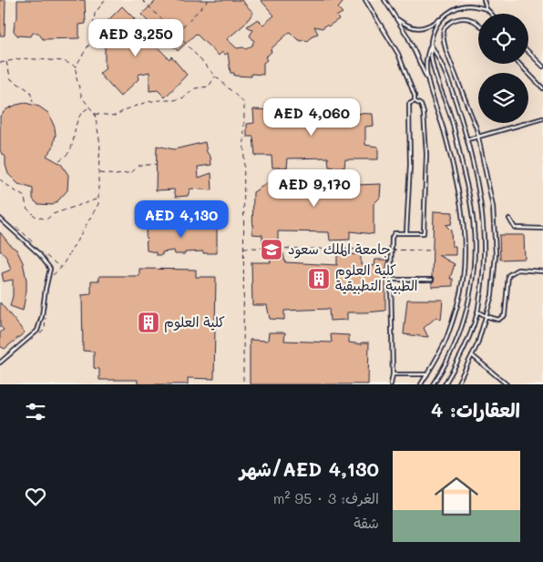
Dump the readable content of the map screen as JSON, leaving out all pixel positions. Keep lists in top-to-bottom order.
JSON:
{
  "places": {
    "school or university": ["جامعة الملك سعود"],
    "building": ["كلية العلوم الطبية التطبيقية", "كلية العلوم"]
  },
  "page": {
    "price": [
      "AED 3,250",
      "AED 4,060",
      "AED 9,170",
      "AED 4,130"
    ],
    "heading": "العقارات: 4",
    "list": [
      {
        "name": "AED 4,130/شهر",
        "note": "الغرف: 3 · 95 m² · شقة"
      }
    ]
  }
}
